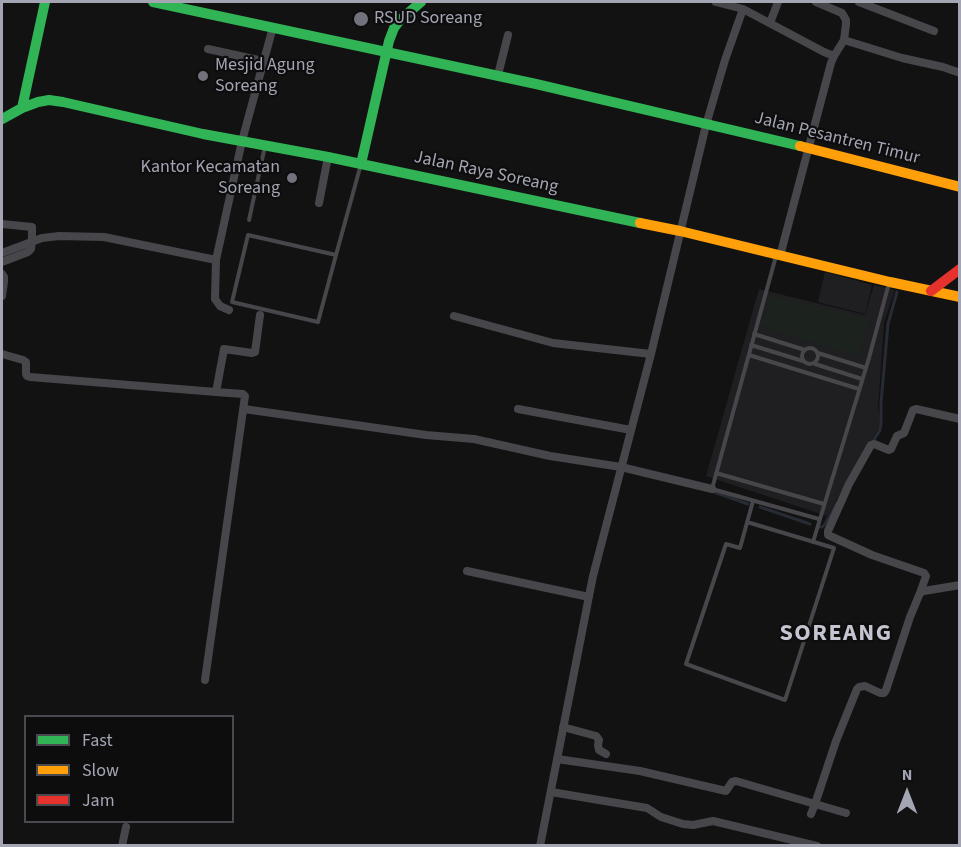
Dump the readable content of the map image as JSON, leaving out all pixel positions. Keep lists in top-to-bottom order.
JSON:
{
  "streets": {
    "main road": ["Jalan Pesantren Timur", "Jalan Raya Soreang"]
  },
  "districts": ["SOREANG"],
  "places": ["RSUD Soreang", "Mesjid Agung Soreang", "Kantor Kecamatan Soreang"],
  "legend": ["Fast", "Slow", "Jam"],
  "north": "top"
}
